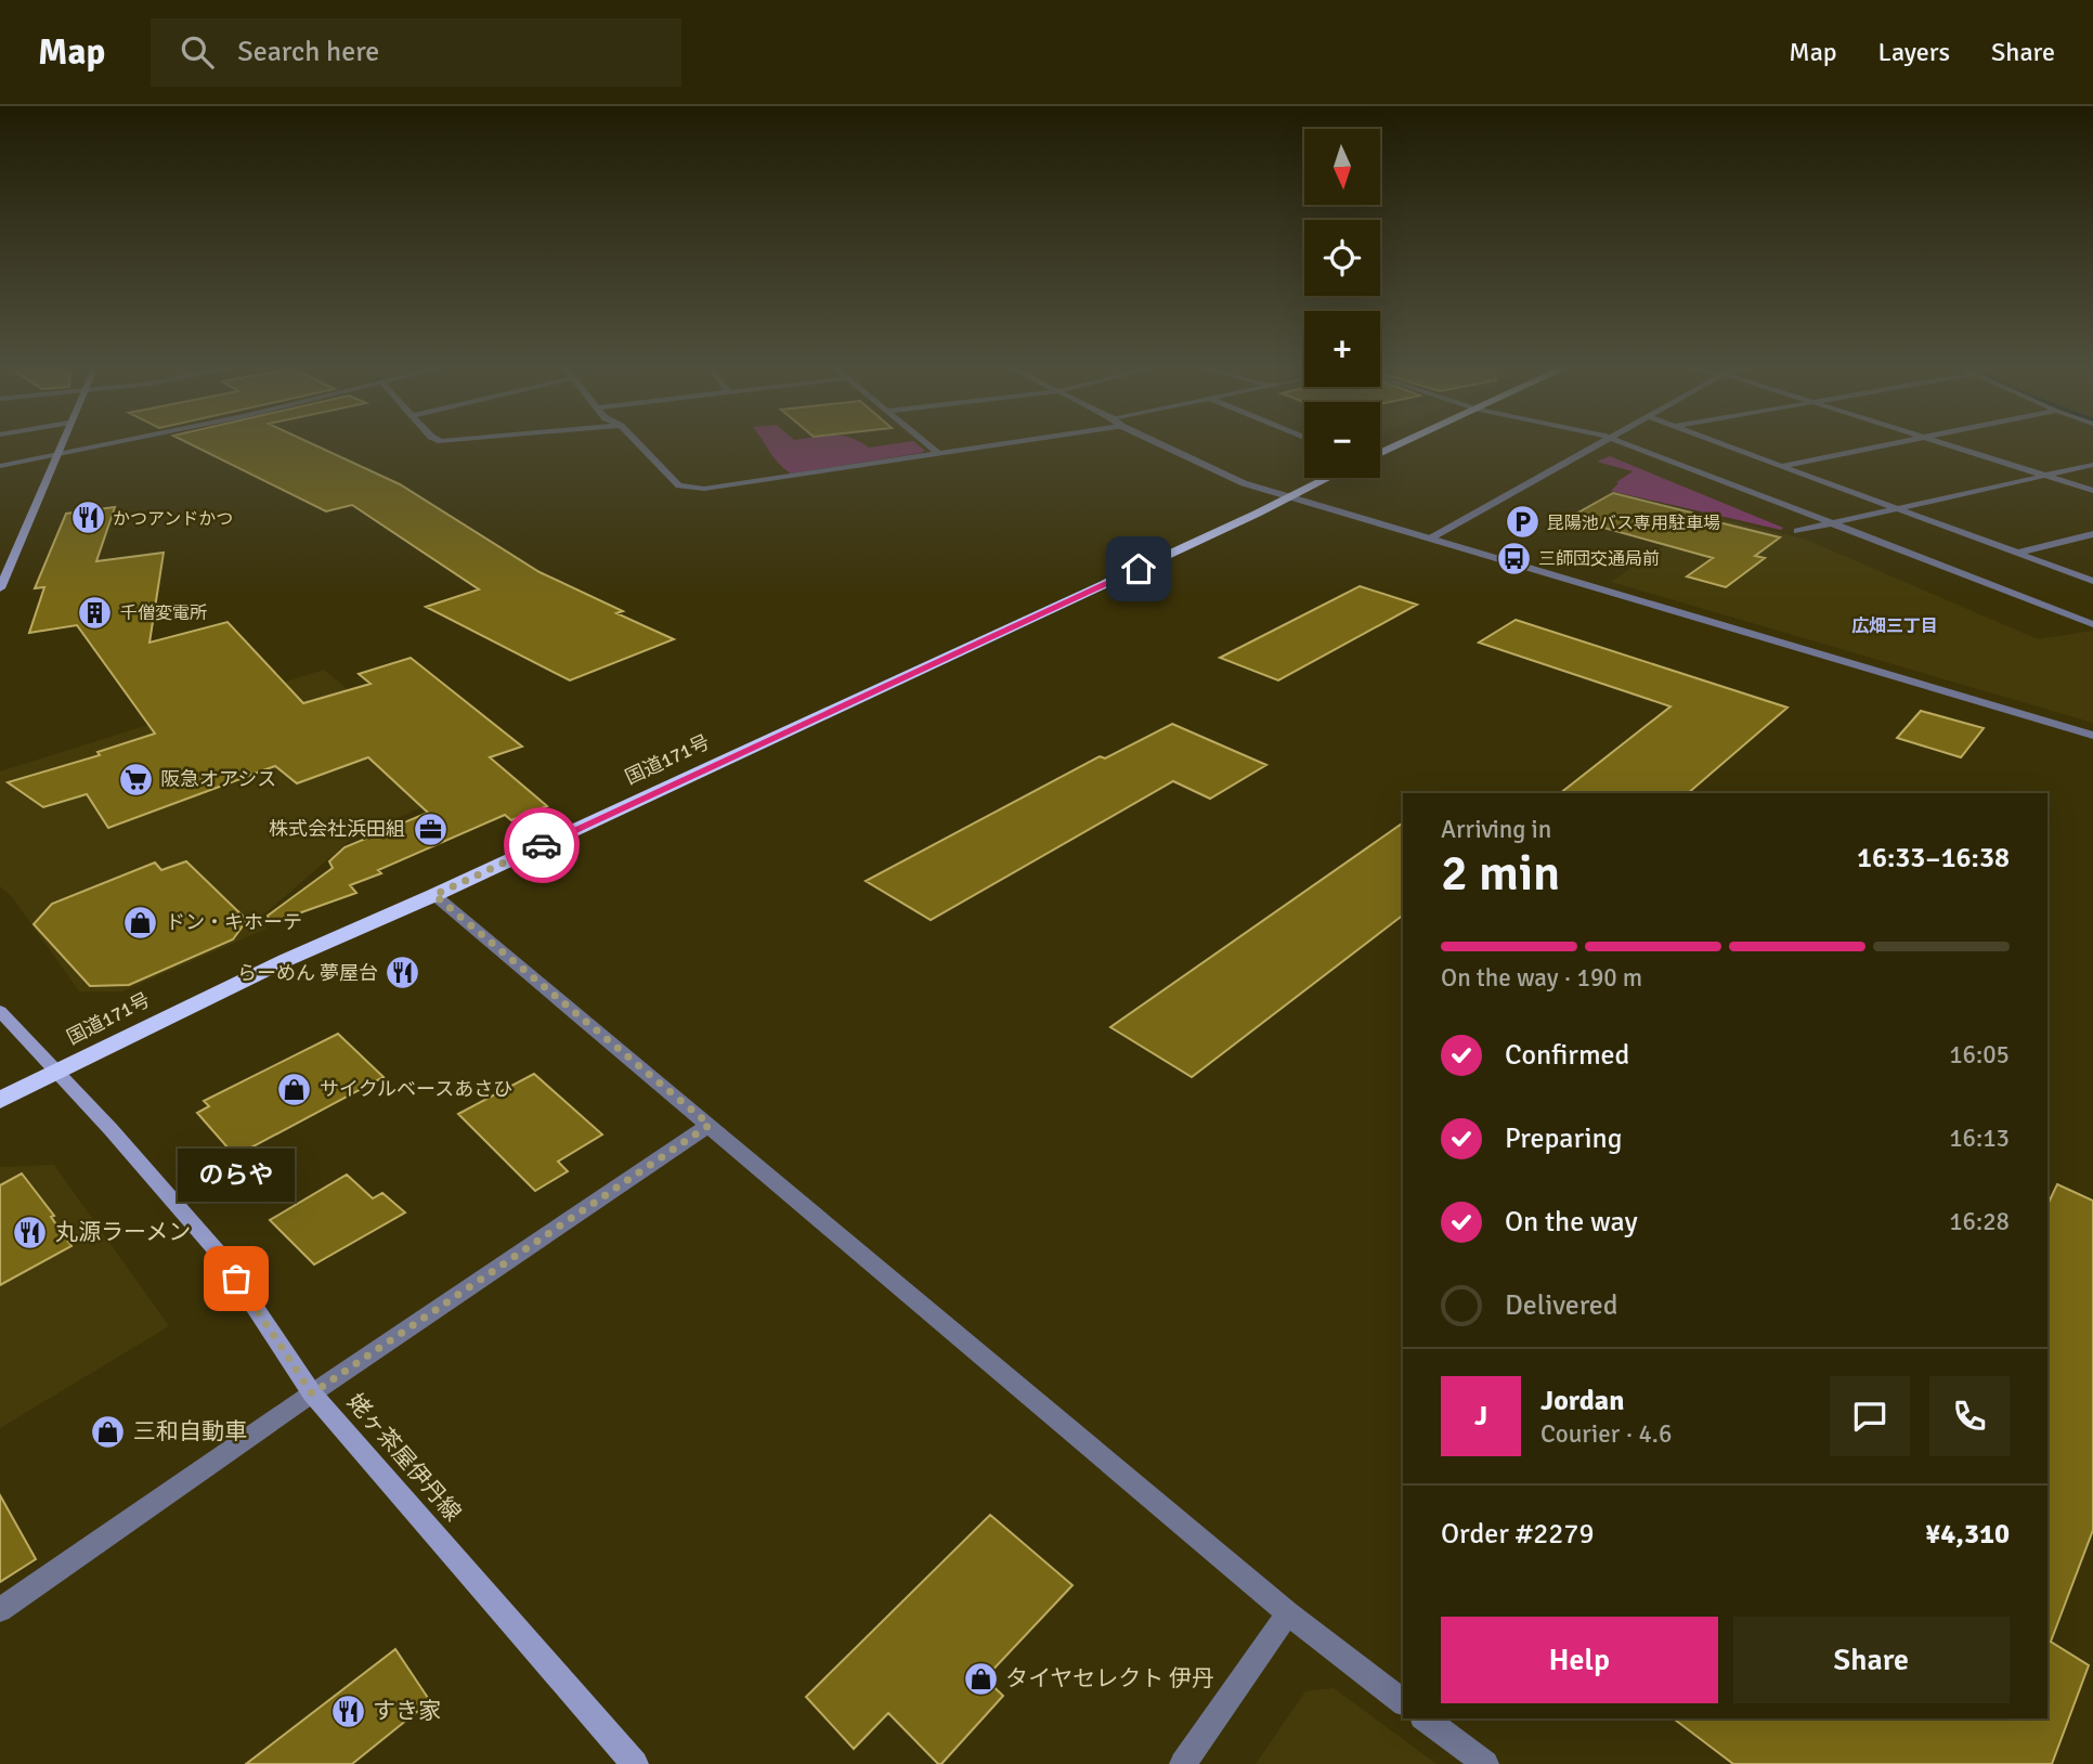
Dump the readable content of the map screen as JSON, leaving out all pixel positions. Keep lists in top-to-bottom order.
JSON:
{
  "streets": {
    "highway": ["国道171号"],
    "main road": ["姥ヶ茶屋伊丹線"]
  },
  "crossings": [
    ["国道171号", "姥ヶ茶屋伊丹線"]
  ],
  "districts": ["広畑三丁目"],
  "places": {
    "restaurant": [
      "かつアンドかつ",
      "らーめん 夢屋台",
      "丸源ラーメン",
      "すき家"
    ],
    "parking": ["昆陽池バス専用駐車場"],
    "bus stop": ["三師団交通局前"],
    "building": ["千僧変電所"],
    "supermarket": ["阪急オアシス"],
    "office": ["株式会社浜田組"],
    "shop": [
      "ドン・キホーテ",
      "サイクルベースあさひ",
      "三和自動車",
      "タイヤセレクト 伊丹"
    ],
    "other": ["のらや"]
  },
  "north": "bottom",
  "page": {
    "header": "Map",
    "search": "Search here",
    "nav": ["Map", "Layers", "Share"],
    "map_buttons": ["+", "−"],
    "heading": ["2 min", "Arriving in", "16:33–16:38"],
    "panel": [
      "Jordan",
      "Courier · 4.6",
      "Order #2279",
      "¥4,310"
    ],
    "bar": "On the way · 190 m",
    "list": [
      ["Confirmed", "16:05"],
      ["Preparing", "16:13"],
      ["On the way", "16:28"],
      "Delivered"
    ],
    "bubble": "のらや",
    "round": "J",
    "buttons": ["Help", "Share"]
  }
}
